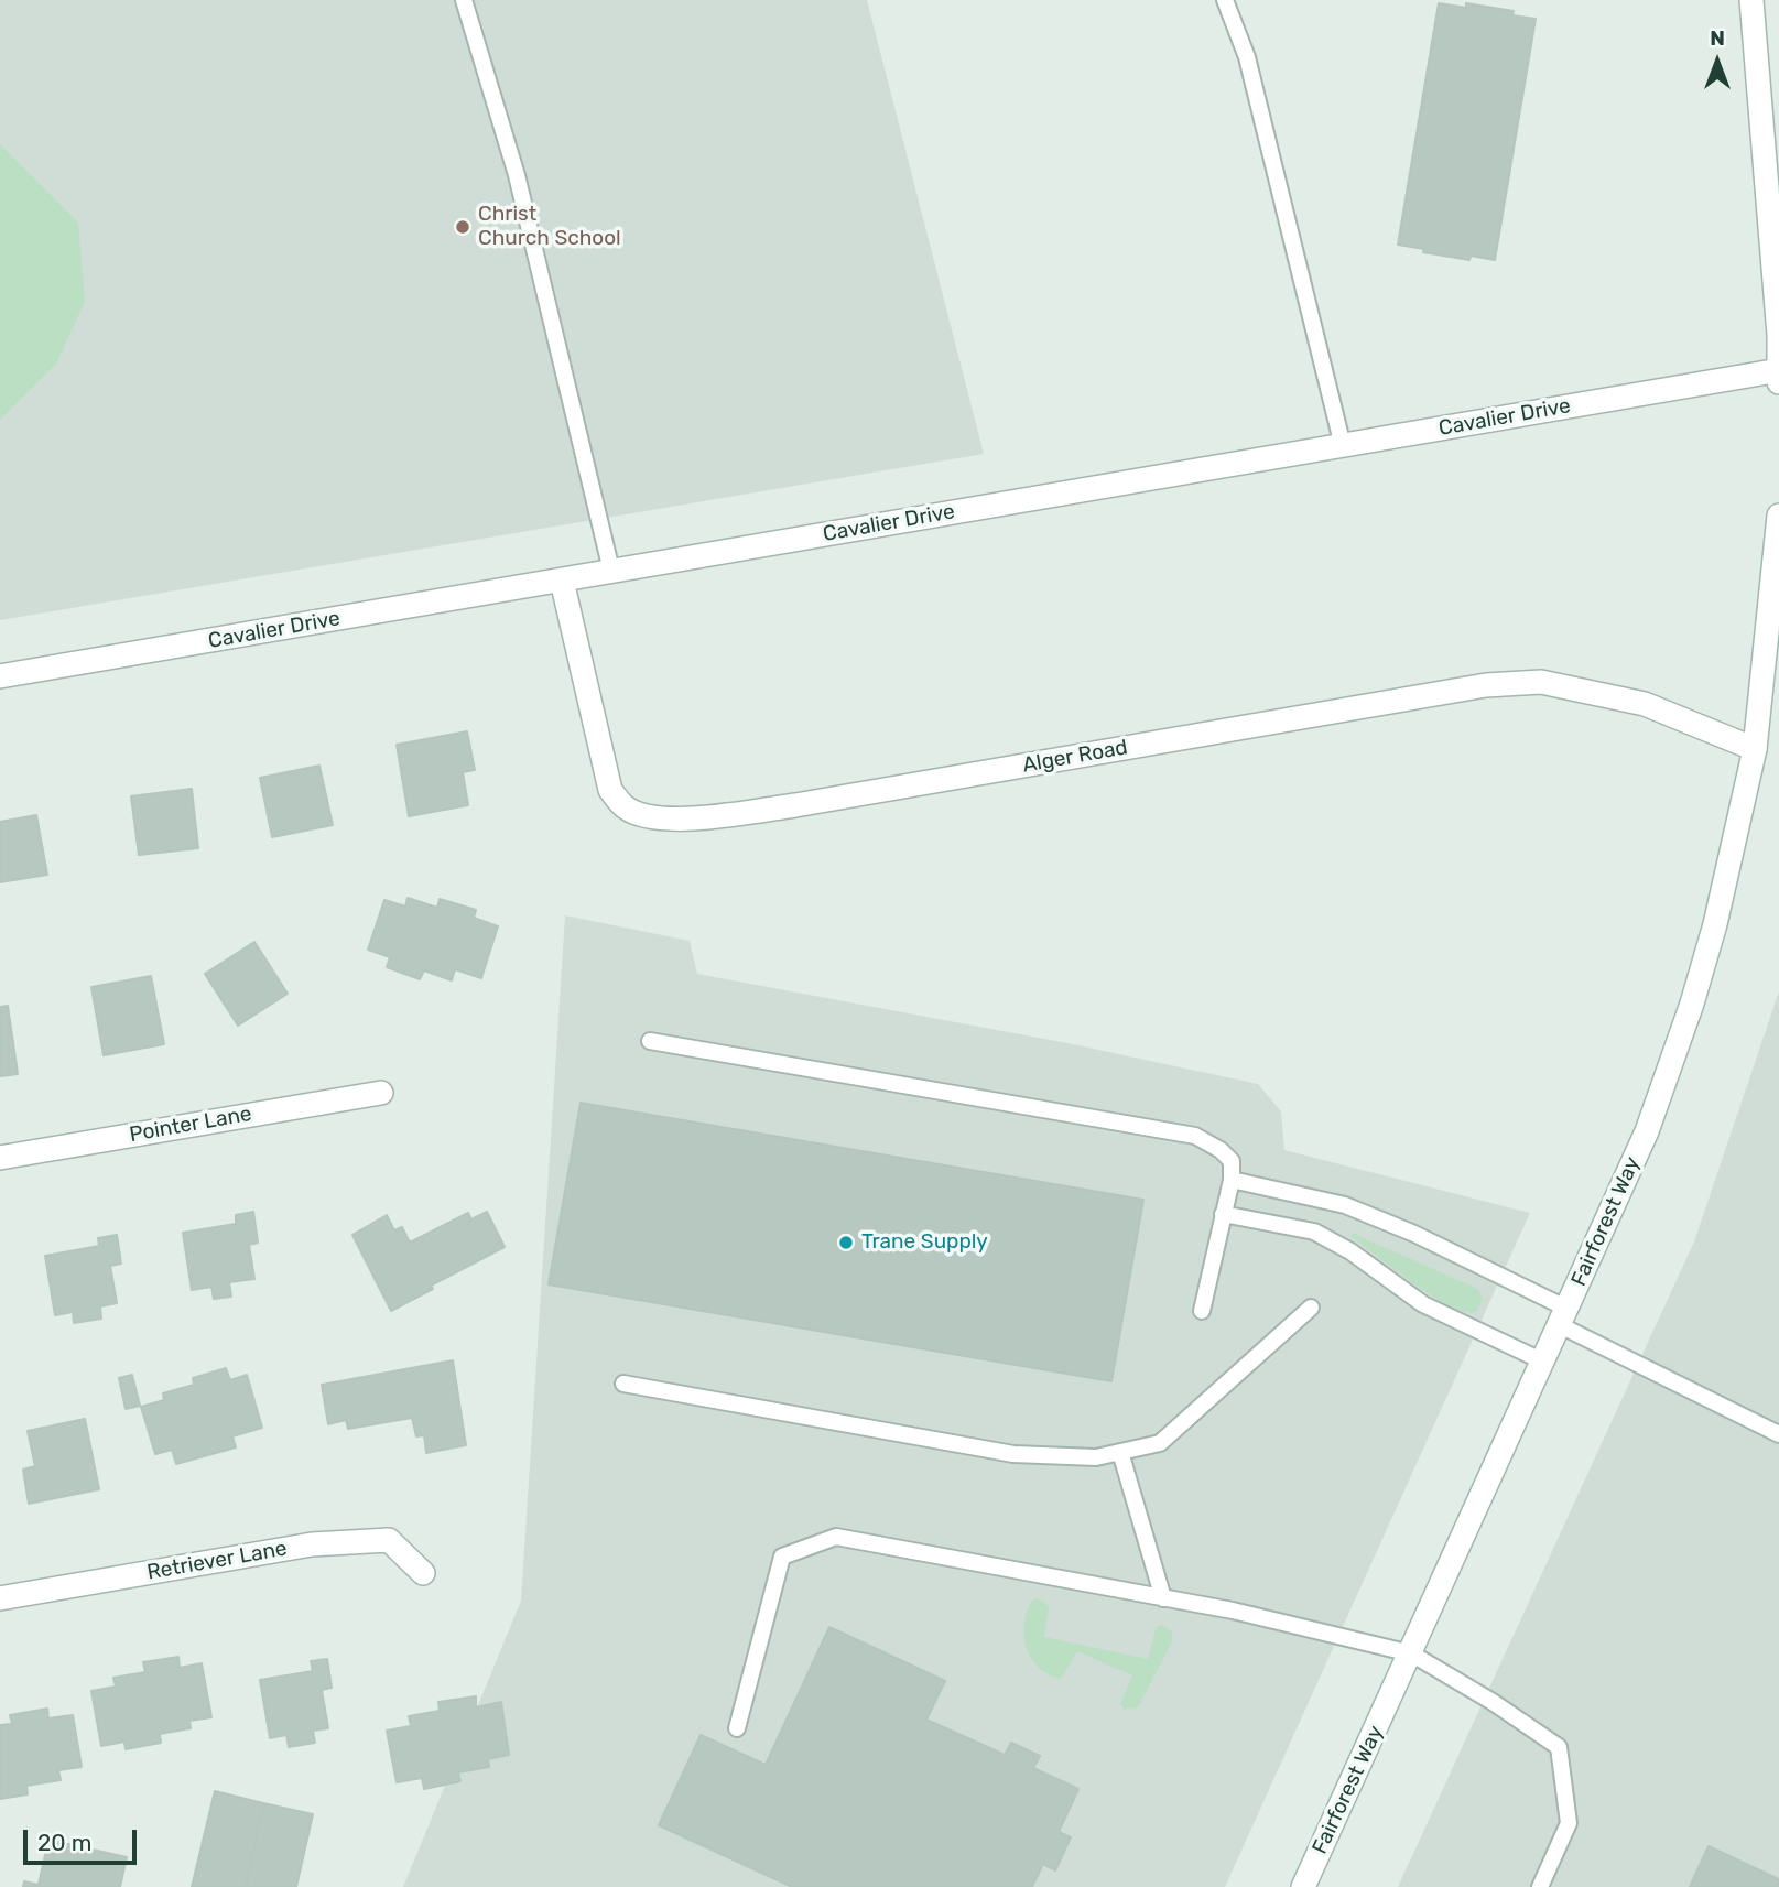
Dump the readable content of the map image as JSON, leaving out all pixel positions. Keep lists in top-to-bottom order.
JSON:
{
  "streets": {
    "street": [
      "Cavalier Drive",
      "Alger Road",
      "Pointer Lane",
      "Fairforest Way",
      "Retriever Lane"
    ]
  },
  "crossings": [
    ["Cavalier Drive", "Alger Road"],
    ["Alger Road", "Fairforest Way"]
  ],
  "places": ["Christ Church School", "Trane Supply"],
  "scale_bar": "20 m",
  "north": "top"
}
